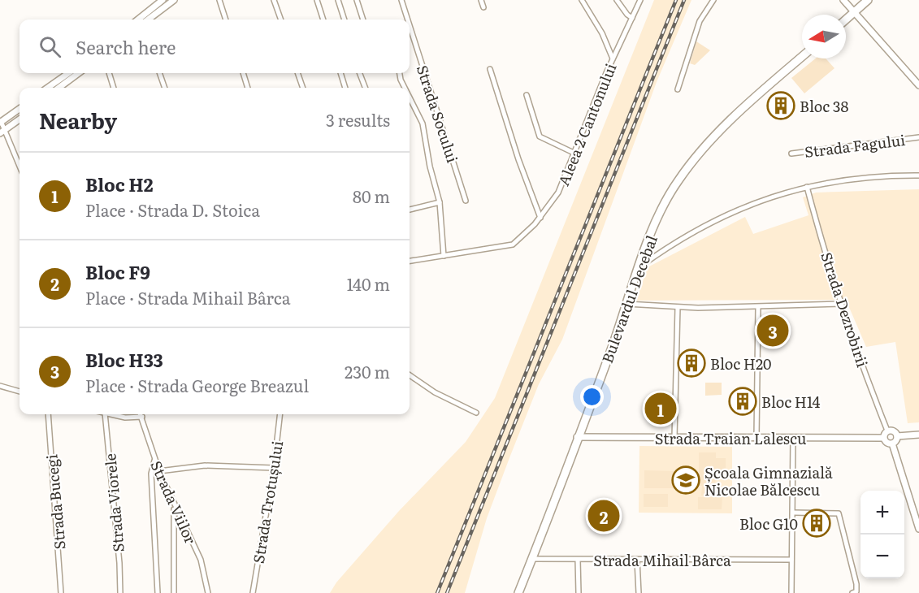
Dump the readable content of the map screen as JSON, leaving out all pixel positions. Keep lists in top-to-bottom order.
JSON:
{
  "streets": {
    "main road": ["Bulevardul Decebal"],
    "street": [
      "Strada Socului",
      "Aleea 2 Cantonului",
      "Strada Fagului",
      "Strada Dezrobirii",
      "Strada Traian Lalescu",
      "Strada Bucegi",
      "Strada Viilor",
      "Strada Trotușului",
      "Strada Viorele",
      "Strada Mihail Bârca"
    ]
  },
  "crossings": [
    ["Bulevardul Decebal", "Strada Traian Lalescu"],
    ["Bulevardul Decebal", "Strada Mihail Bârca"],
    ["Strada Dezrobirii", "Strada Traian Lalescu"]
  ],
  "places": {
    "building": [
      "Bloc 38",
      "Bloc H20",
      "Bloc H14",
      "Bloc G10"
    ],
    "school or university": ["Școala Gimnazială Nicolae Bălcescu"]
  },
  "north": "left",
  "page": {
    "search": "Search here",
    "heading": ["Nearby", "3 results"],
    "list": [
      {
        "mark": "1",
        "name": "Bloc H2",
        "note": "Place · Strada D. Stoica",
        "value": "80 m"
      },
      {
        "mark": "2",
        "name": "Bloc F9",
        "note": "Place · Strada Mihail Bârca",
        "value": "140 m"
      },
      {
        "mark": "3",
        "name": "Bloc H33",
        "note": "Place · Strada George Breazul",
        "value": "230 m"
      }
    ],
    "pins": ["3", "1", "2"],
    "map_buttons": ["+", "−"]
  }
}
